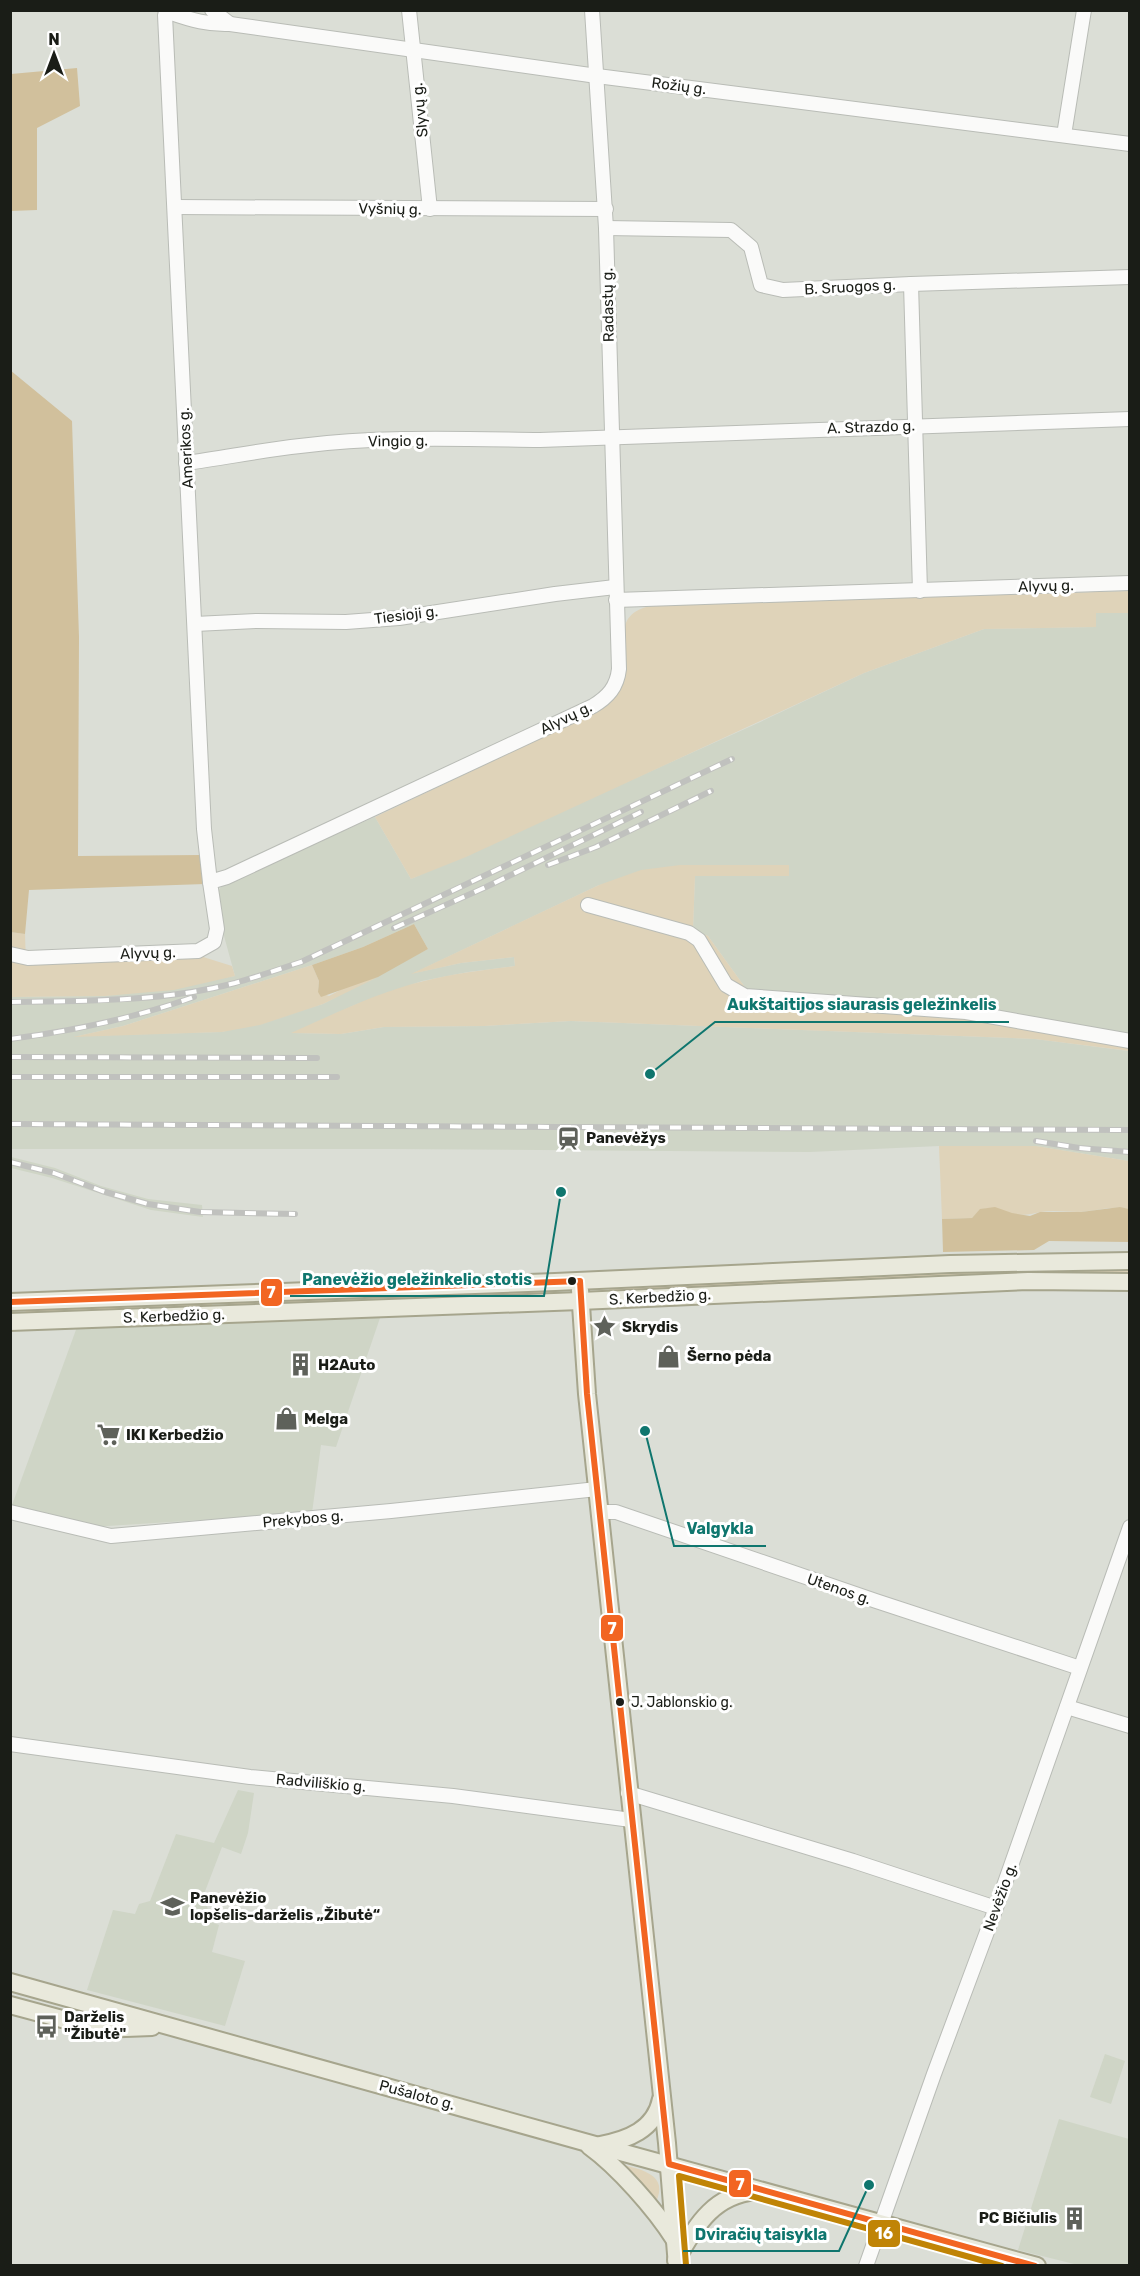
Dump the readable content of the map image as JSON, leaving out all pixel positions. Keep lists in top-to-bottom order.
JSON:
{
  "streets": {
    "main road": ["S. Kerbedžio g.", "Pušaloto g."],
    "street": [
      "Rožių g.",
      "Slyvų g.",
      "Vyšnių g.",
      "B. Sruogos g.",
      "Radastų g.",
      "A. Strazdo g.",
      "Vingio g.",
      "Amerikos g.",
      "Alyvų g.",
      "Tiesioji g.",
      "Prekybos g.",
      "Utenos g.",
      "Radviliškio g.",
      "Nevėžio g."
    ]
  },
  "crossings": [
    ["Rožių g.", "Slyvų g."],
    ["Rožių g.", "Radastų g."],
    ["Rožių g.", "Amerikos g."],
    ["Slyvų g.", "Vyšnių g."],
    ["Vyšnių g.", "Radastų g."],
    ["Vyšnių g.", "Amerikos g."],
    ["B. Sruogos g.", "Radastų g."],
    ["Radastų g.", "A. Strazdo g."],
    ["Radastų g.", "Vingio g."],
    ["Radastų g.", "Alyvų g."],
    ["Radastų g.", "Tiesioji g."],
    ["A. Strazdo g.", "Vingio g."],
    ["Vingio g.", "Amerikos g."],
    ["Amerikos g.", "Alyvų g."],
    ["Amerikos g.", "Tiesioji g."],
    ["Alyvų g.", "Tiesioji g."],
    ["Utenos g.", "Nevėžio g."],
    ["Nevėžio g.", "Pušaloto g."]
  ],
  "places": {
    "other": [
      "Aukštaitijos siaurasis geležinkelis",
      "Panevėžio geležinkelio stotis",
      "Valgykla",
      "J. Jablonskio g.",
      "Dviračių taisykla"
    ],
    "station": ["Panevėžys"],
    "place": ["Skrydis"],
    "shop": ["Šerno pėda", "Melga"],
    "building": ["H2Auto", "PC Bičiulis"],
    "supermarket": ["IKI Kerbedžio"],
    "school or university": ["Panevėžio lopšelis-darželis „Žibutė“"],
    "bus stop": ["Darželis \"Žibutė\""]
  },
  "lines": ["transit line 7", "transit line 16"],
  "north": "top"
}
